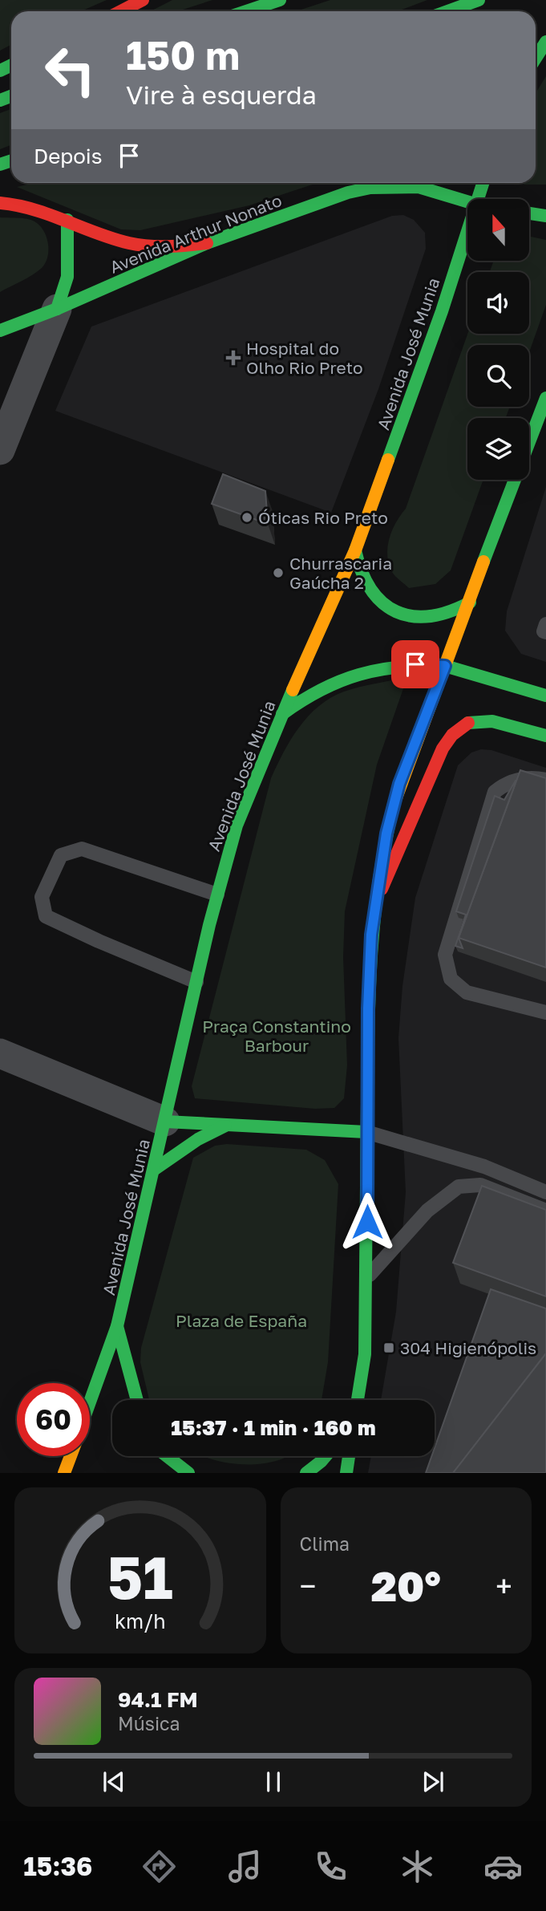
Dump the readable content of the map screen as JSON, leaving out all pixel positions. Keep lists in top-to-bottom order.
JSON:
{
  "streets": {
    "main road": ["Avenida Arthur Nonato", "Avenida José Munia"]
  },
  "parks": ["Praça Constantino Barbour", "Plaza de España"],
  "places": {
    "health": ["Hospital do Olho Rio Preto"],
    "other": ["Óticas Rio Preto", "Churrascaria Gaúcha 2"],
    "transit": ["304 Higienópolis"]
  },
  "north": "top",
  "page": {
    "turn": ["150 m", "Vire à esquerda"],
    "then": "Depois",
    "limit": "60",
    "trip": "15:37 · 1 min · 160 m",
    "tile": "Clima",
    "heat": ["−", "20°", "+"],
    "song": ["94.1 FM", "Música"],
    "tabs": "15:36",
    "gauge": ["51", "km/h"]
  }
}
